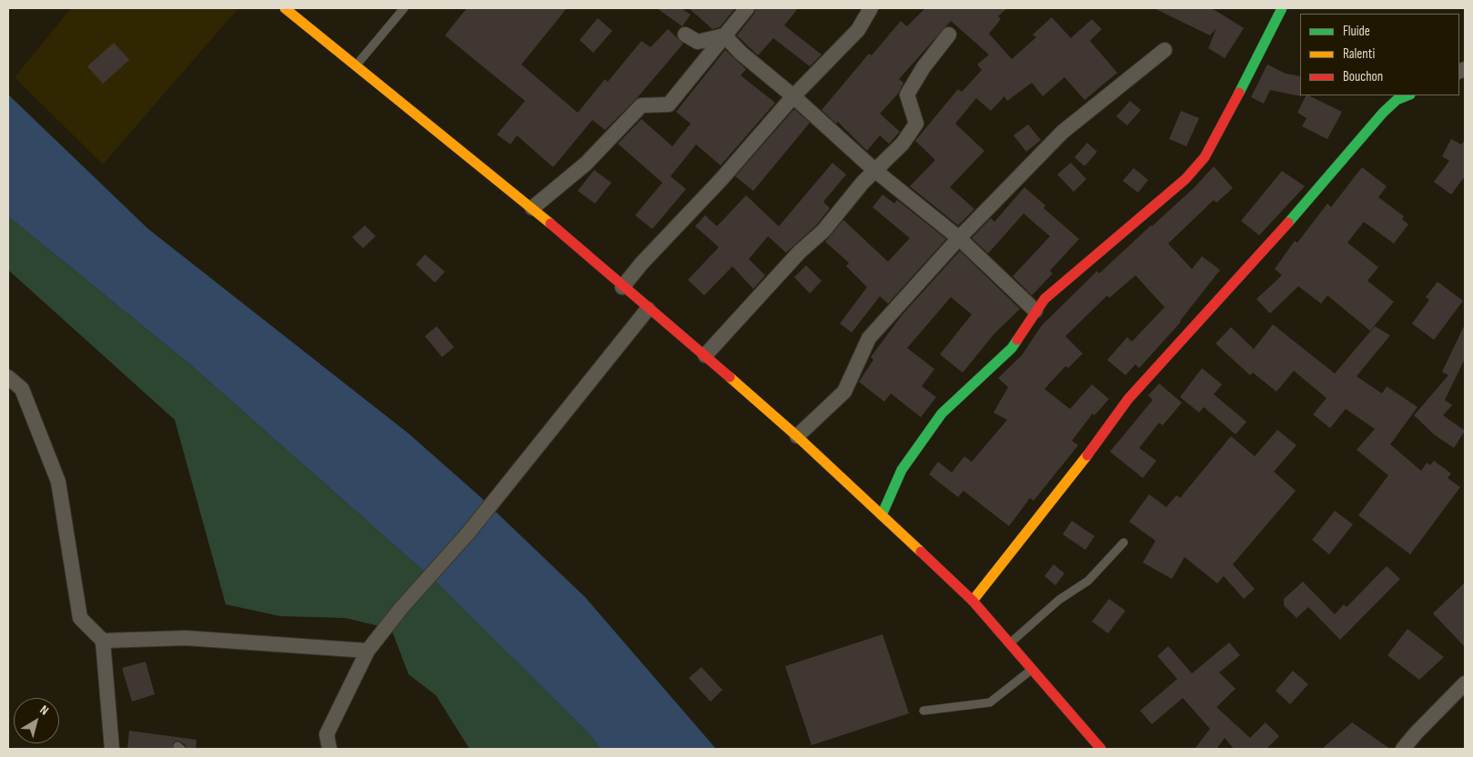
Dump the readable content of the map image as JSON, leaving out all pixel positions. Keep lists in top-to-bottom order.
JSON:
{
  "legend": ["Fluide", "Ralenti", "Bouchon"],
  "north": "top right"
}
